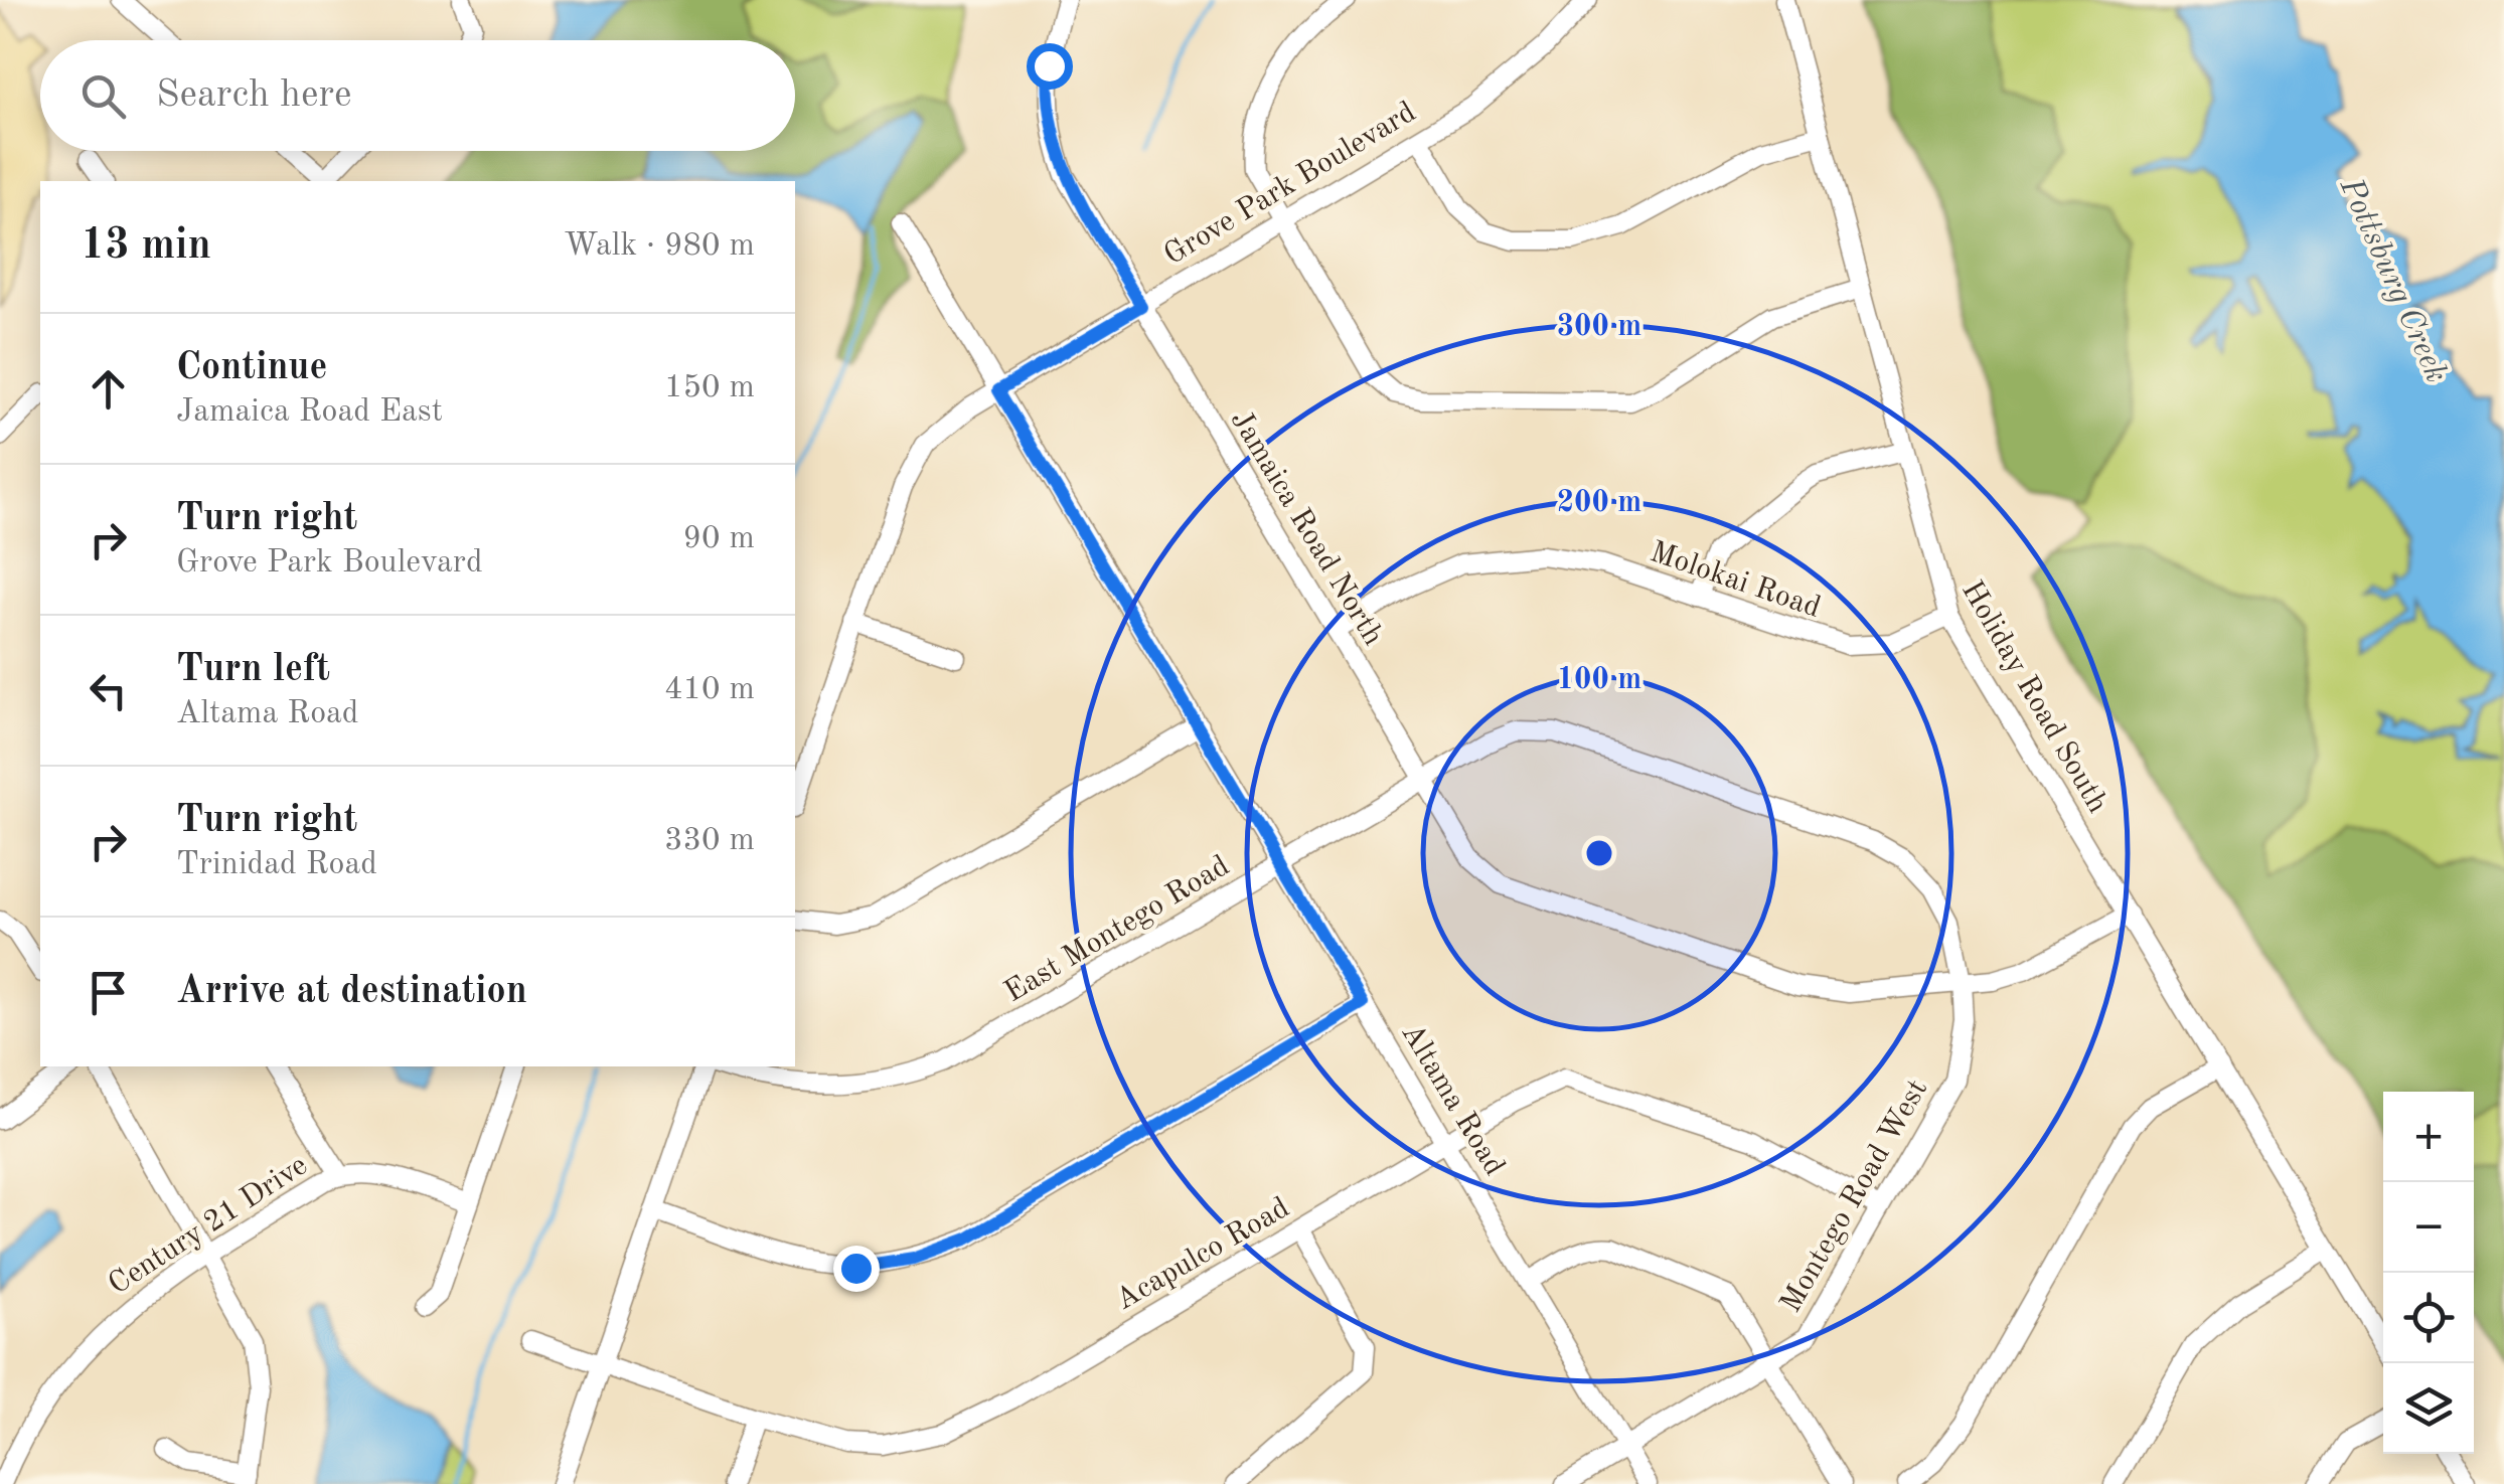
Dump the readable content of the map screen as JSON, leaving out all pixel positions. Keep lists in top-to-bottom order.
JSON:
{
  "streets": {
    "street": [
      "Grove Park Boulevard",
      "Jamaica Road North",
      "Molokai Road",
      "Holiday Road South",
      "East Montego Road",
      "Altama Road",
      "Montego Road West",
      "Century 21 Drive",
      "Acapulco Road"
    ]
  },
  "crossings": [
    ["Grove Park Boulevard", "Jamaica Road North"],
    ["Grove Park Boulevard", "Altama Road"],
    ["Jamaica Road North", "Molokai Road"],
    ["Jamaica Road North", "Holiday Road South"],
    ["Jamaica Road North", "East Montego Road"],
    ["Jamaica Road North", "Montego Road West"],
    ["Molokai Road", "Holiday Road South"],
    ["East Montego Road", "Altama Road"],
    ["East Montego Road", "Montego Road West"],
    ["Altama Road", "Montego Road West"],
    ["Altama Road", "Acapulco Road"],
    ["Montego Road West", "Acapulco Road"]
  ],
  "water": ["Pottsburg Creek"],
  "page": {
    "search": "Search here",
    "heading": ["13 min", "Walk · 980 m"],
    "list": [
      ["Continue", "Jamaica Road East", "150 m"],
      ["Turn right", "Grove Park Boulevard", "90 m"],
      ["Turn left", "Altama Road", "410 m"],
      ["Turn right", "Trinidad Road", "330 m"],
      "Arrive at destination"
    ],
    "map_buttons": ["+", "−"]
  },
  "rings": ["300 m", "200 m", "100 m"]
}
